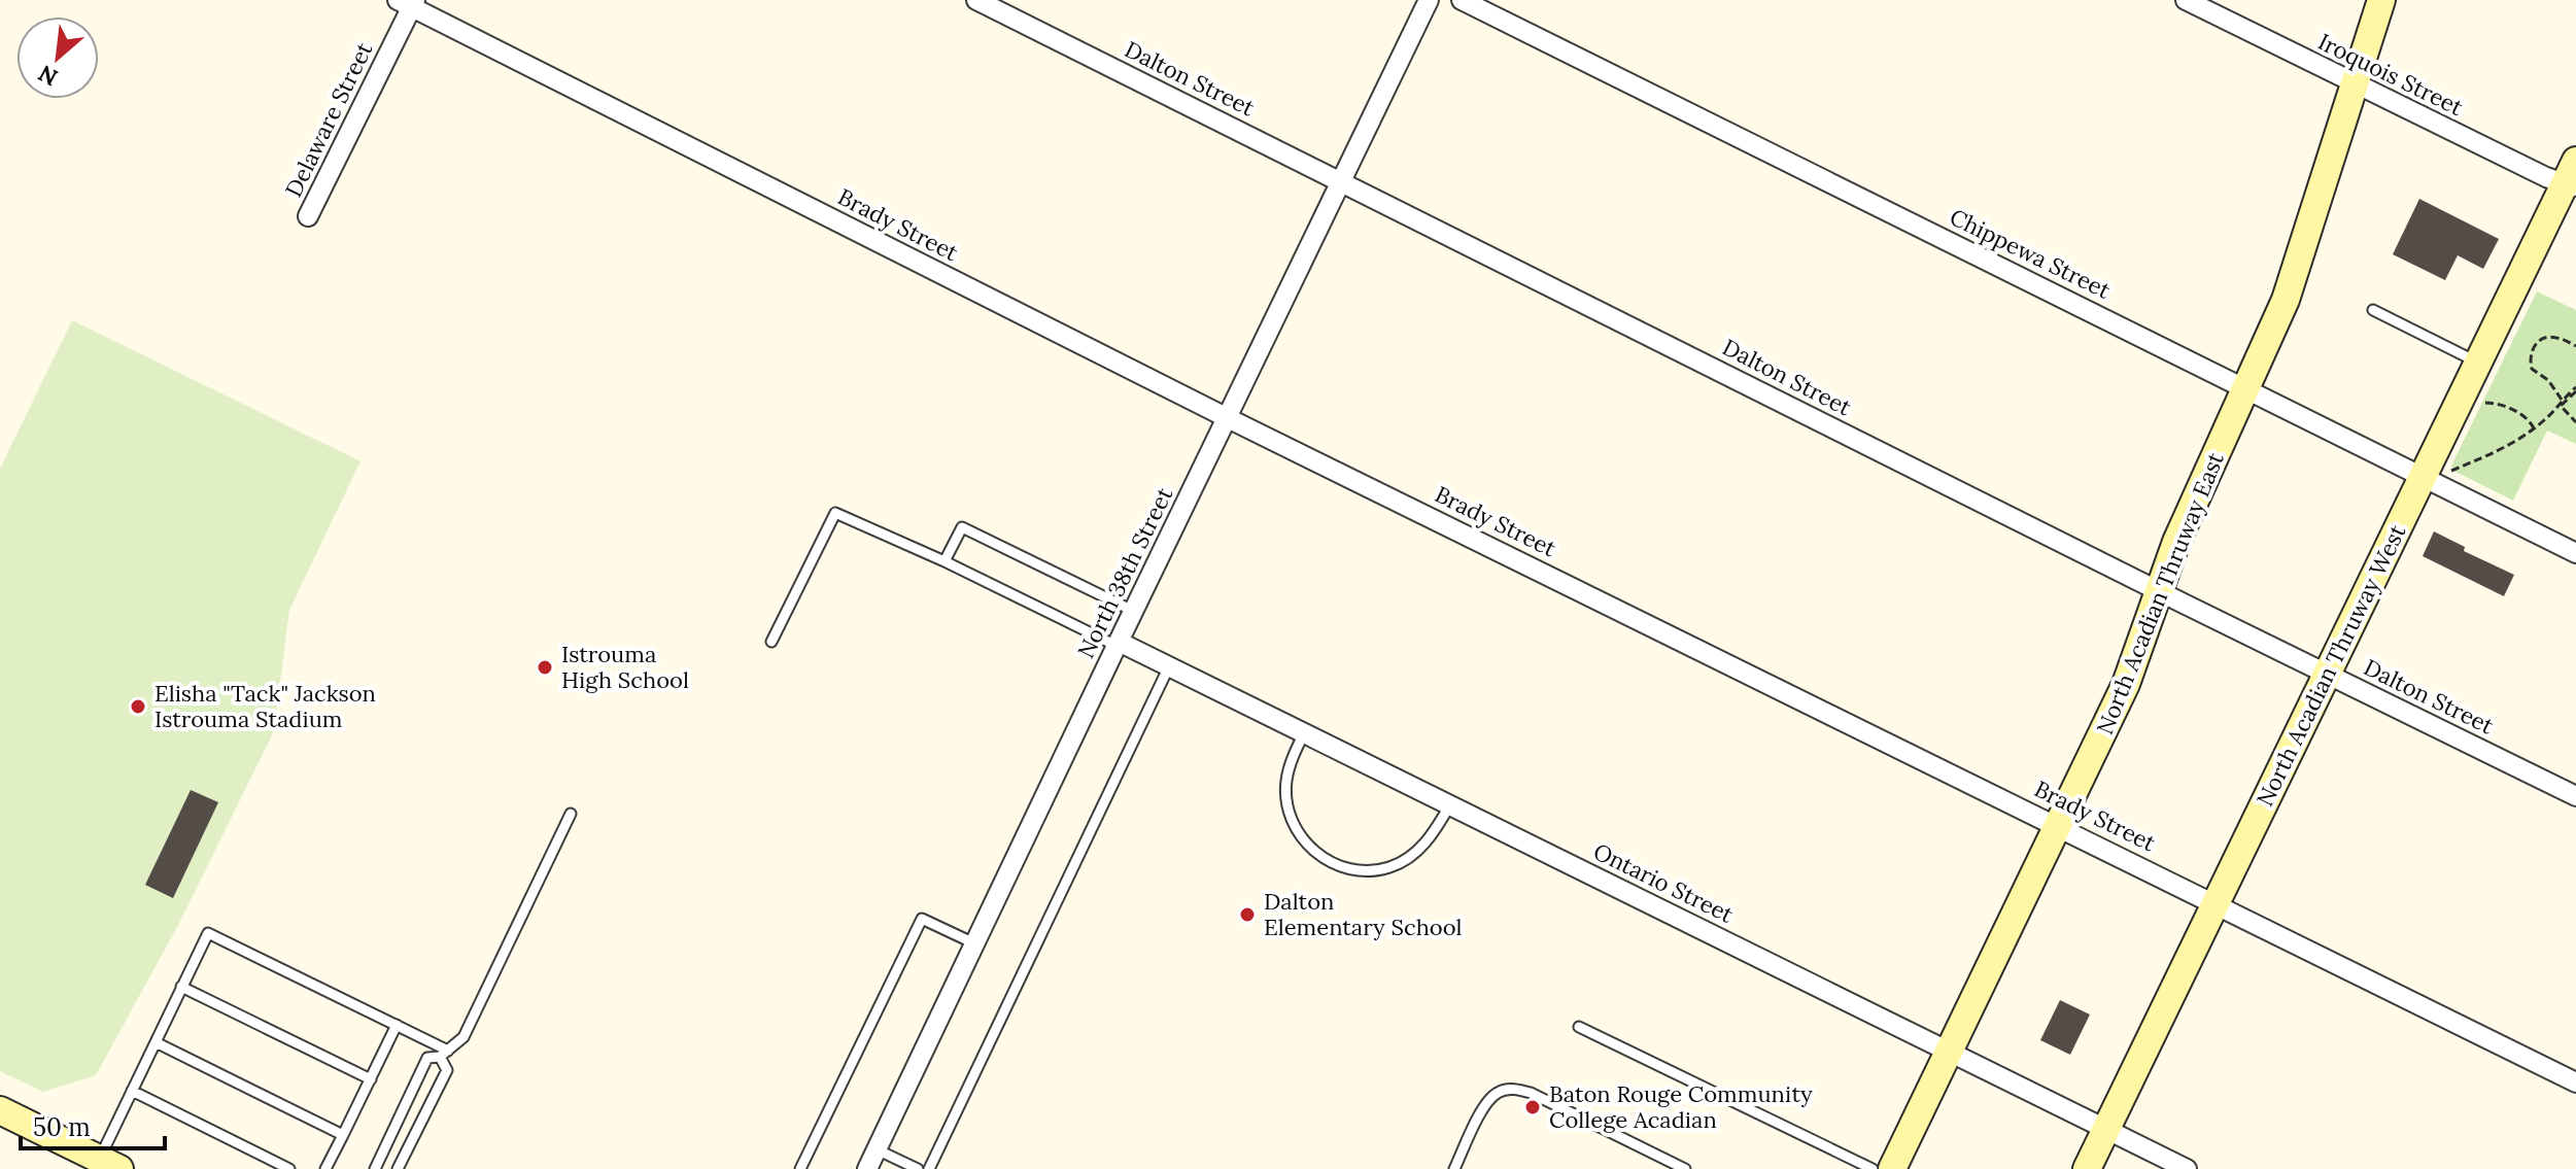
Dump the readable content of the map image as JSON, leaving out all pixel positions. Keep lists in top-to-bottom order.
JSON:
{
  "streets": {
    "street": [
      "Iroquois Street",
      "Dalton Street",
      "Delaware Street",
      "Brady Street",
      "Chippewa Street",
      "North 38th Street",
      "North Acadian Thruway East",
      "North Acadian Thruway West",
      "Ontario Street"
    ]
  },
  "crossings": [
    ["Iroquois Street", "North Acadian Thruway East"],
    ["Iroquois Street", "North Acadian Thruway West"],
    ["Dalton Street", "North 38th Street"],
    ["Dalton Street", "North Acadian Thruway East"],
    ["Dalton Street", "North Acadian Thruway West"],
    ["Delaware Street", "Brady Street"],
    ["Brady Street", "North 38th Street"],
    ["Brady Street", "North Acadian Thruway East"],
    ["Brady Street", "North Acadian Thruway West"],
    ["Chippewa Street", "North Acadian Thruway East"],
    ["Chippewa Street", "North Acadian Thruway West"],
    ["North 38th Street", "Ontario Street"],
    ["North Acadian Thruway East", "Ontario Street"],
    ["North Acadian Thruway West", "Ontario Street"]
  ],
  "places": [
    "Istrouma High School",
    "Elisha \"Tack\" Jackson Istrouma Stadium",
    "Dalton Elementary School",
    "Baton Rouge Community College Acadian"
  ],
  "scale_bar": "50 m",
  "north": "bottom left"
}
